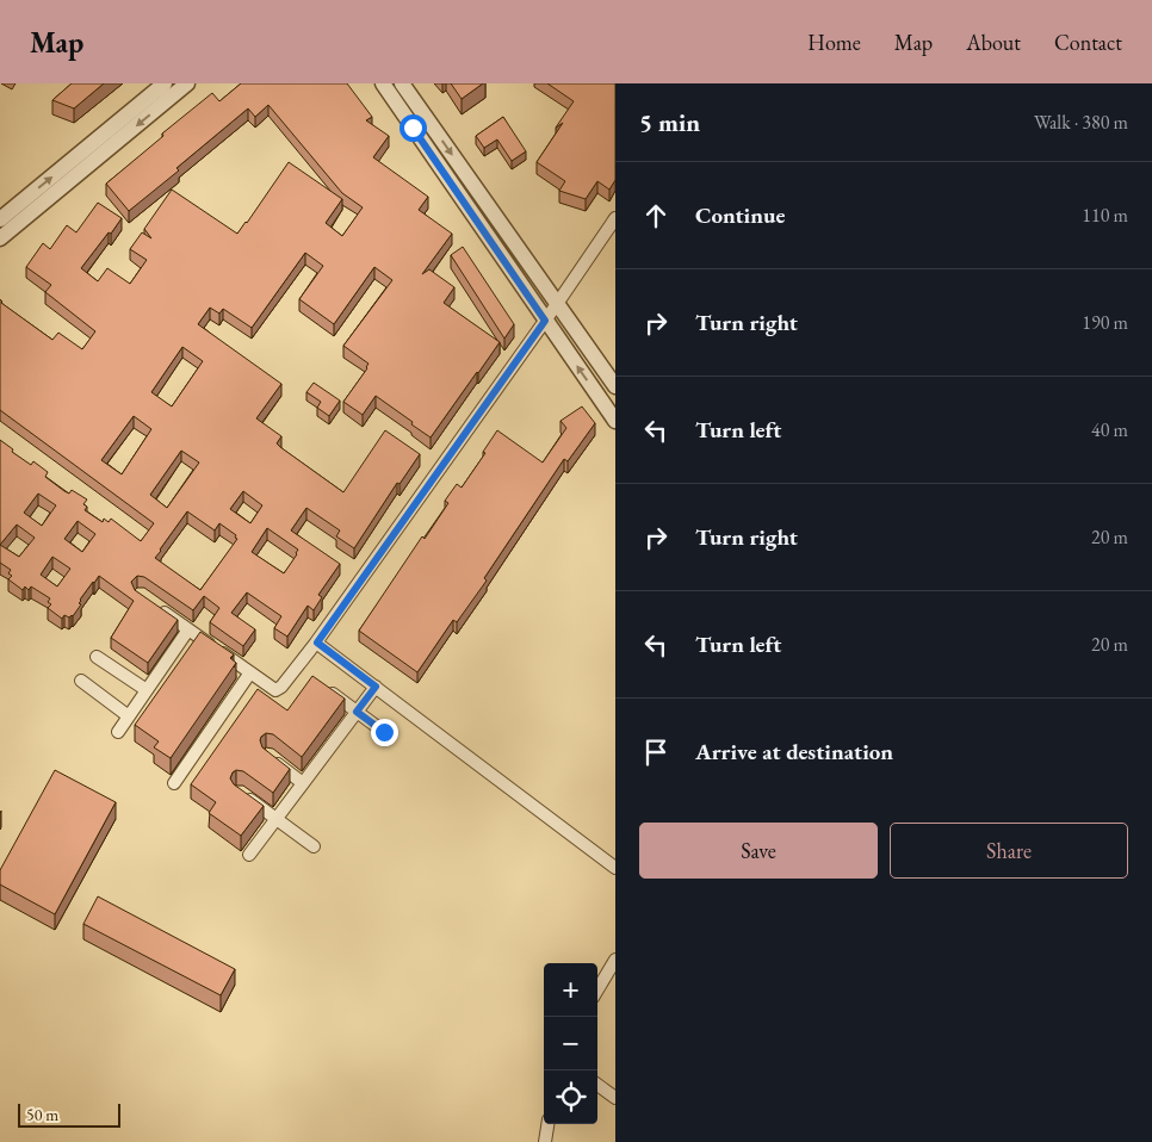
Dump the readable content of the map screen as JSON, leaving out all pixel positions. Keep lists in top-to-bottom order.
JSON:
{
  "scale_bar": "50 m",
  "page": {
    "header": "Map",
    "nav": [
      "Home",
      "Map",
      "About",
      "Contact"
    ],
    "heading": ["5 min", "Walk · 380 m"],
    "list": [
      ["Continue", "110 m"],
      ["Turn right", "190 m"],
      ["Turn left", "40 m"],
      ["Turn right", "20 m"],
      ["Turn left", "20 m"],
      "Arrive at destination"
    ],
    "buttons": ["Save", "Share"],
    "map_buttons": ["+", "−"],
    "scale": "50 m"
  }
}
